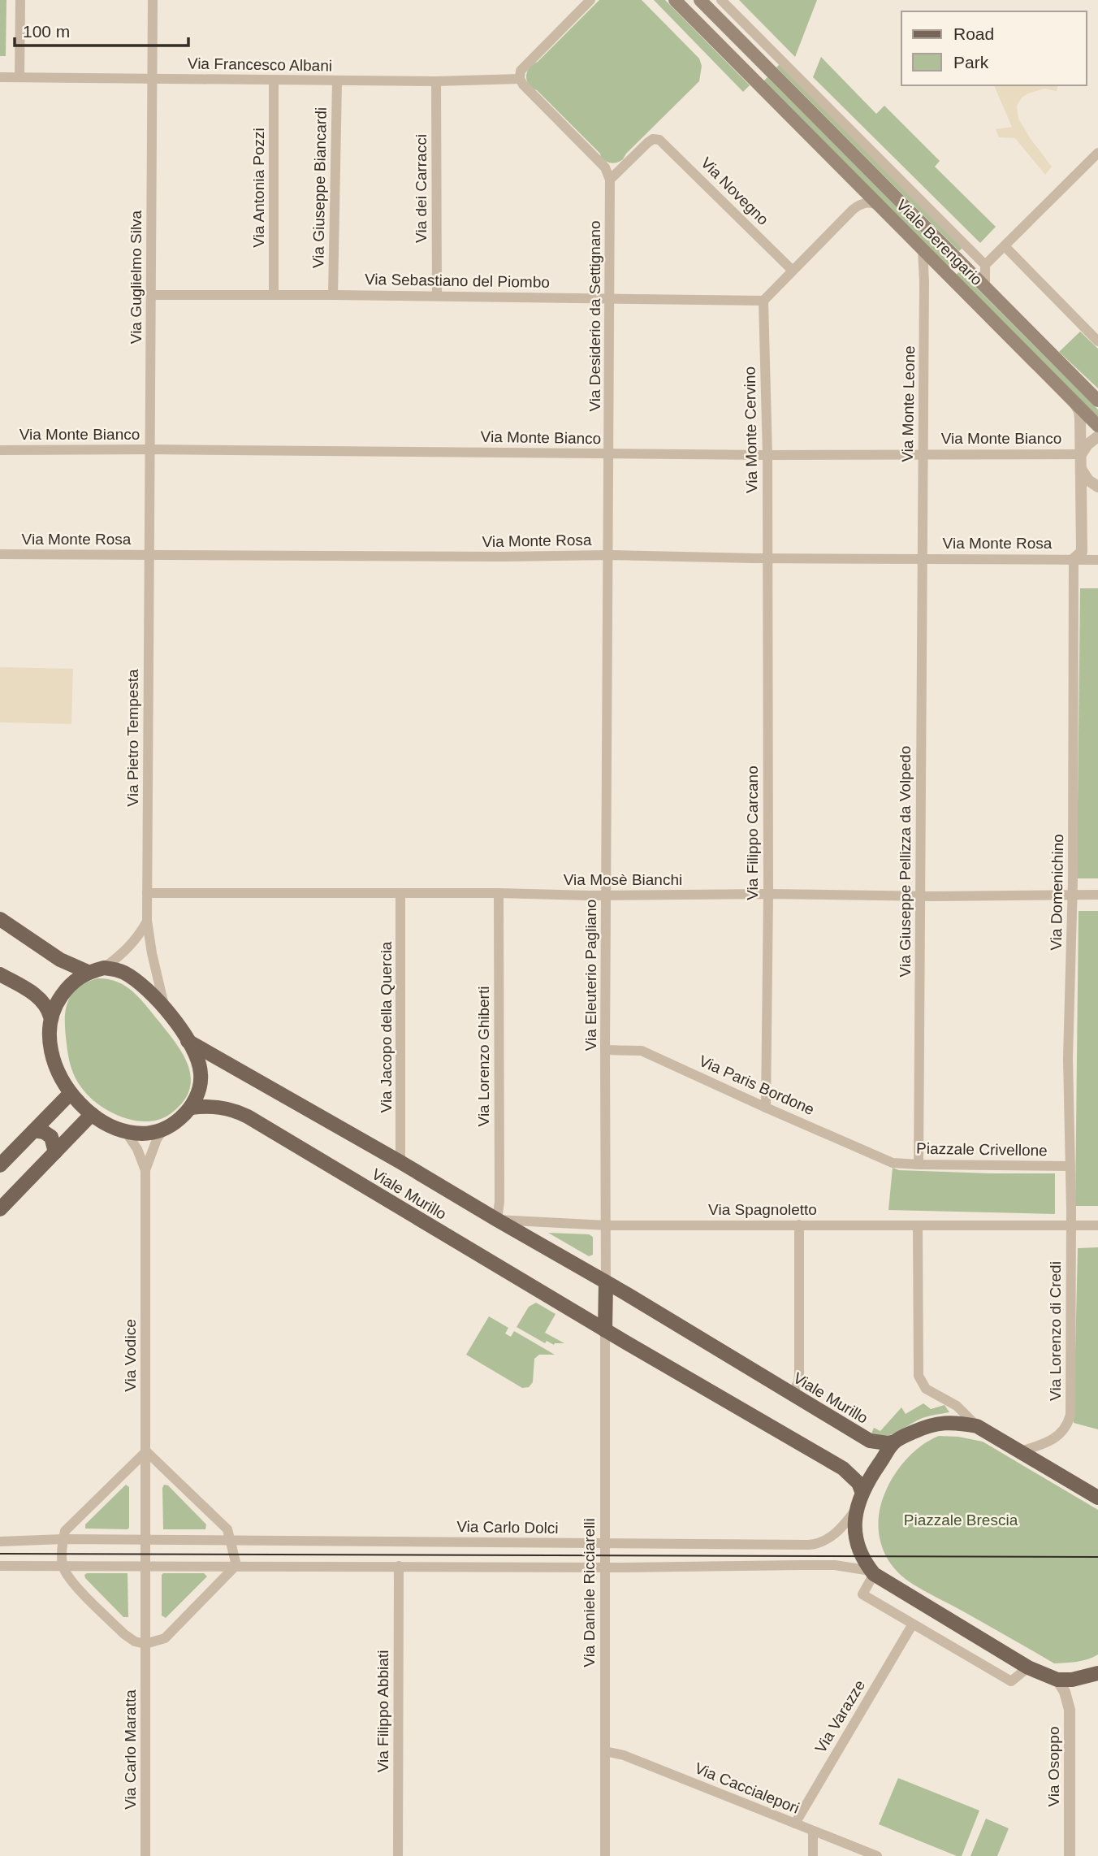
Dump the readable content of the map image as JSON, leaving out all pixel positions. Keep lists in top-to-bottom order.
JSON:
{
  "streets": {
    "main road": ["Viale Berengario", "Viale Murillo"],
    "street": [
      "Via Francesco Albani",
      "Via Antonia Pozzi",
      "Via Giuseppe Biancardi",
      "Via dei Carracci",
      "Via Novegno",
      "Via Guglielmo Silva",
      "Via Sebastiano del Piombo",
      "Via Desiderio da Settignano",
      "Via Monte Leone",
      "Via Monte Cervino",
      "Via Monte Bianco",
      "Via Monte Rosa",
      "Via Pietro Tempesta",
      "Via Filippo Carcano",
      "Via Giuseppe Pellizza da Volpedo",
      "Via Mosè Bianchi",
      "Via Domenichino",
      "Via Eleuterio Pagliano",
      "Via Jacopo della Quercia",
      "Via Lorenzo Ghiberti",
      "Via Paris Bordone",
      "Piazzale Crivellone",
      "Via Spagnoletto",
      "Via Lorenzo di Credi",
      "Via Vodice",
      "Via Carlo Dolci",
      "Via Daniele Ricciarelli",
      "Via Filippo Abbiati",
      "Via Varazze",
      "Via Carlo Maratta",
      "Via Osoppo",
      "Via Caccialepori"
    ]
  },
  "crossings": [
    ["Via Francesco Albani", "Via Antonia Pozzi"],
    ["Via Francesco Albani", "Via Giuseppe Biancardi"],
    ["Via Francesco Albani", "Via dei Carracci"],
    ["Via Francesco Albani", "Via Guglielmo Silva"],
    ["Via Antonia Pozzi", "Via Sebastiano del Piombo"],
    ["Via Giuseppe Biancardi", "Via Sebastiano del Piombo"],
    ["Via dei Carracci", "Via Sebastiano del Piombo"],
    ["Via Novegno", "Via Desiderio da Settignano"],
    ["Viale Berengario", "Via Monte Leone"],
    ["Via Guglielmo Silva", "Via Sebastiano del Piombo"],
    ["Via Guglielmo Silva", "Via Monte Bianco"],
    ["Via Guglielmo Silva", "Via Monte Rosa"],
    ["Via Guglielmo Silva", "Via Pietro Tempesta"],
    ["Via Sebastiano del Piombo", "Via Desiderio da Settignano"],
    ["Via Sebastiano del Piombo", "Via Monte Cervino"],
    ["Via Desiderio da Settignano", "Via Monte Bianco"],
    ["Via Desiderio da Settignano", "Via Monte Rosa"],
    ["Via Desiderio da Settignano", "Via Eleuterio Pagliano"],
    ["Via Monte Leone", "Via Monte Bianco"],
    ["Via Monte Leone", "Via Monte Rosa"],
    ["Via Monte Leone", "Via Giuseppe Pellizza da Volpedo"],
    ["Via Monte Cervino", "Via Monte Bianco"],
    ["Via Monte Cervino", "Via Monte Rosa"],
    ["Via Monte Cervino", "Via Filippo Carcano"],
    ["Via Monte Rosa", "Via Pietro Tempesta"],
    ["Via Monte Rosa", "Via Filippo Carcano"],
    ["Via Monte Rosa", "Via Giuseppe Pellizza da Volpedo"],
    ["Via Monte Rosa", "Via Domenichino"],
    ["Via Monte Rosa", "Via Eleuterio Pagliano"],
    ["Via Pietro Tempesta", "Via Mosè Bianchi"],
    ["Via Pietro Tempesta", "Viale Murillo"],
    ["Via Pietro Tempesta", "Via Vodice"],
    ["Via Filippo Carcano", "Via Mosè Bianchi"],
    ["Via Filippo Carcano", "Via Paris Bordone"],
    ["Via Giuseppe Pellizza da Volpedo", "Via Mosè Bianchi"],
    ["Via Giuseppe Pellizza da Volpedo", "Piazzale Crivellone"],
    ["Via Mosè Bianchi", "Via Domenichino"],
    ["Via Mosè Bianchi", "Via Eleuterio Pagliano"],
    ["Via Mosè Bianchi", "Via Jacopo della Quercia"],
    ["Via Mosè Bianchi", "Via Lorenzo Ghiberti"],
    ["Via Domenichino", "Piazzale Crivellone"],
    ["Via Domenichino", "Via Lorenzo di Credi"],
    ["Via Eleuterio Pagliano", "Via Paris Bordone"],
    ["Via Eleuterio Pagliano", "Viale Murillo"],
    ["Via Eleuterio Pagliano", "Via Spagnoletto"],
    ["Via Jacopo della Quercia", "Viale Murillo"],
    ["Via Lorenzo Ghiberti", "Viale Murillo"],
    ["Via Paris Bordone", "Piazzale Crivellone"],
    ["Viale Murillo", "Via Spagnoletto"],
    ["Viale Murillo", "Via Vodice"],
    ["Viale Murillo", "Via Daniele Ricciarelli"],
    ["Via Vodice", "Via Carlo Dolci"],
    ["Via Vodice", "Via Carlo Maratta"],
    ["Via Carlo Dolci", "Via Daniele Ricciarelli"],
    ["Via Daniele Ricciarelli", "Via Caccialepori"],
    ["Via Varazze", "Via Caccialepori"]
  ],
  "parks": ["Piazzale Brescia"],
  "legend": ["Road", "Park"],
  "scale_bar": "100 m"
}
